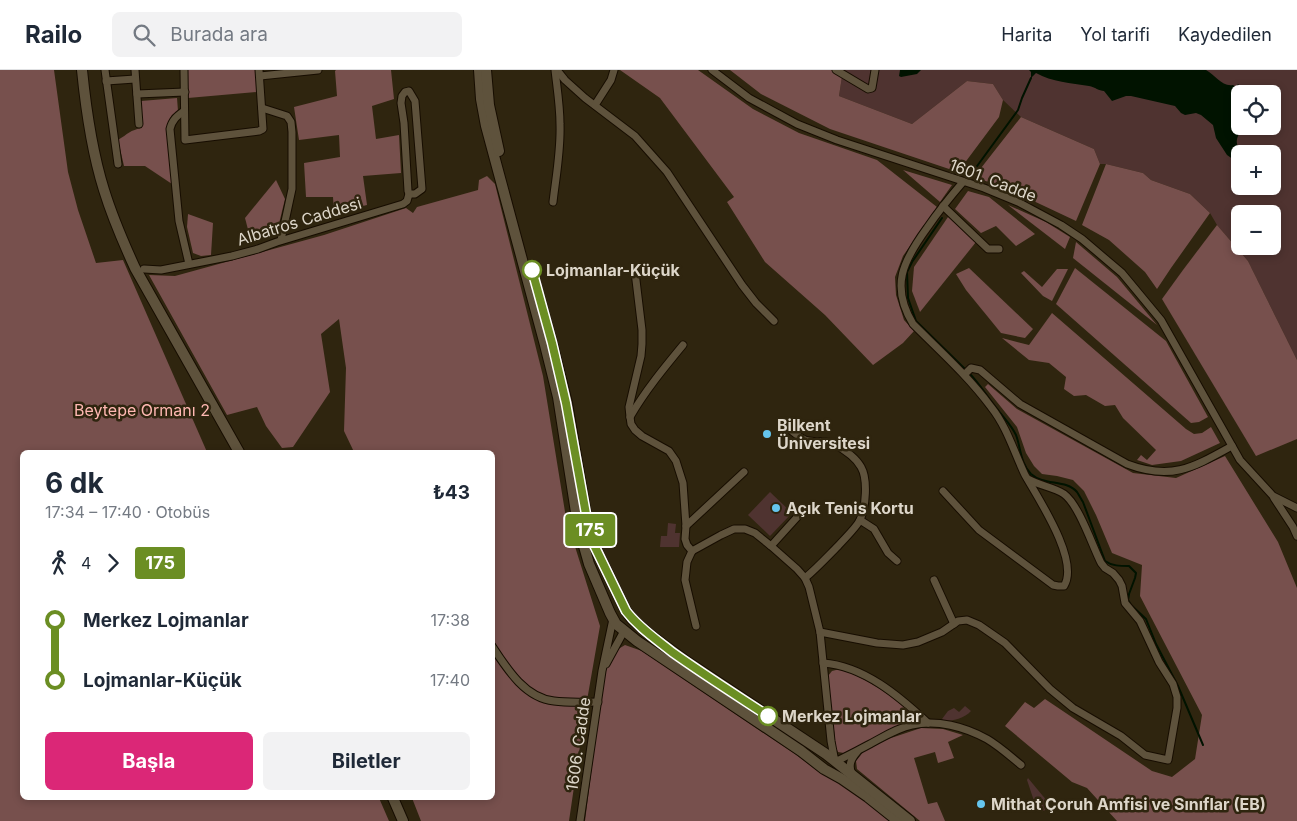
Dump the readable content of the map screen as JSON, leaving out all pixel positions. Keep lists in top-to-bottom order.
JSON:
{
  "streets": {
    "street": ["1601. Cadde", "Albatros Caddesi", "1606. Cadde"]
  },
  "parks": ["Beytepe Ormanı 2"],
  "places": [
    "Lojmanlar-Küçük",
    "Bilkent Üniversitesi",
    "Açık Tenis Kortu",
    "Merkez Lojmanlar",
    "Mithat Çoruh Amfisi ve Sınıflar (EB)"
  ],
  "lines": ["bus line 175"],
  "page": {
    "header": "Railo",
    "search": "Burada ara",
    "nav": ["Harita", "Yol tarifi", "Kaydedilen"],
    "on_map": "175",
    "map_buttons": ["+", "−"],
    "heading": ["6 dk", "17:34 – 17:40 · Otobüs", "₺43"],
    "legs": ["4", "175"],
    "list": [
      {
        "name": "Merkez Lojmanlar",
        "value": "17:38"
      },
      {
        "name": "Lojmanlar-Küçük",
        "value": "17:40"
      }
    ],
    "buttons": ["Başla", "Biletler"]
  }
}
